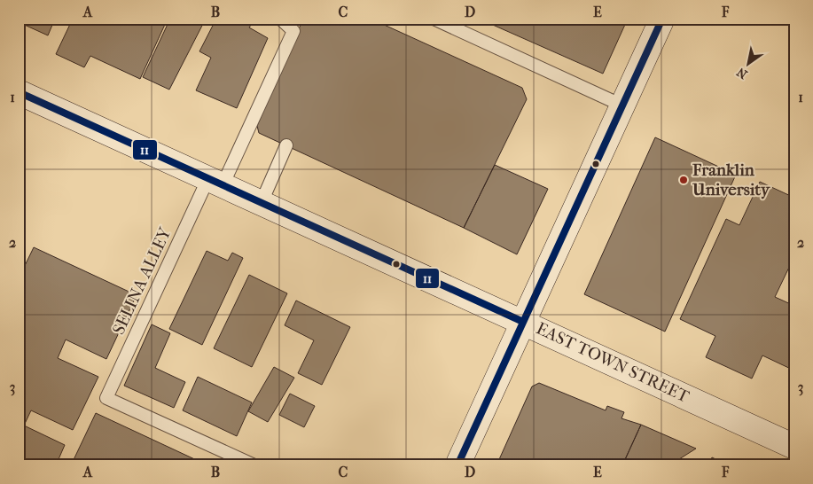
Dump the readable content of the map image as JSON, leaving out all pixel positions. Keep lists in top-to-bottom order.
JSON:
{
  "streets": {
    "street": ["EAST TOWN STREET"],
    "lane": ["SELINA ALLEY"]
  },
  "crossings": [
    ["SELINA ALLEY", "EAST TOWN STREET"]
  ],
  "places": ["Franklin University"],
  "lines": ["transit line 11"],
  "north": "bottom left",
  "grid": {
    "columns": [
      "A",
      "B",
      "C",
      "D",
      "E",
      "F"
    ],
    "rows": ["1", "2", "3"]
  }
}
